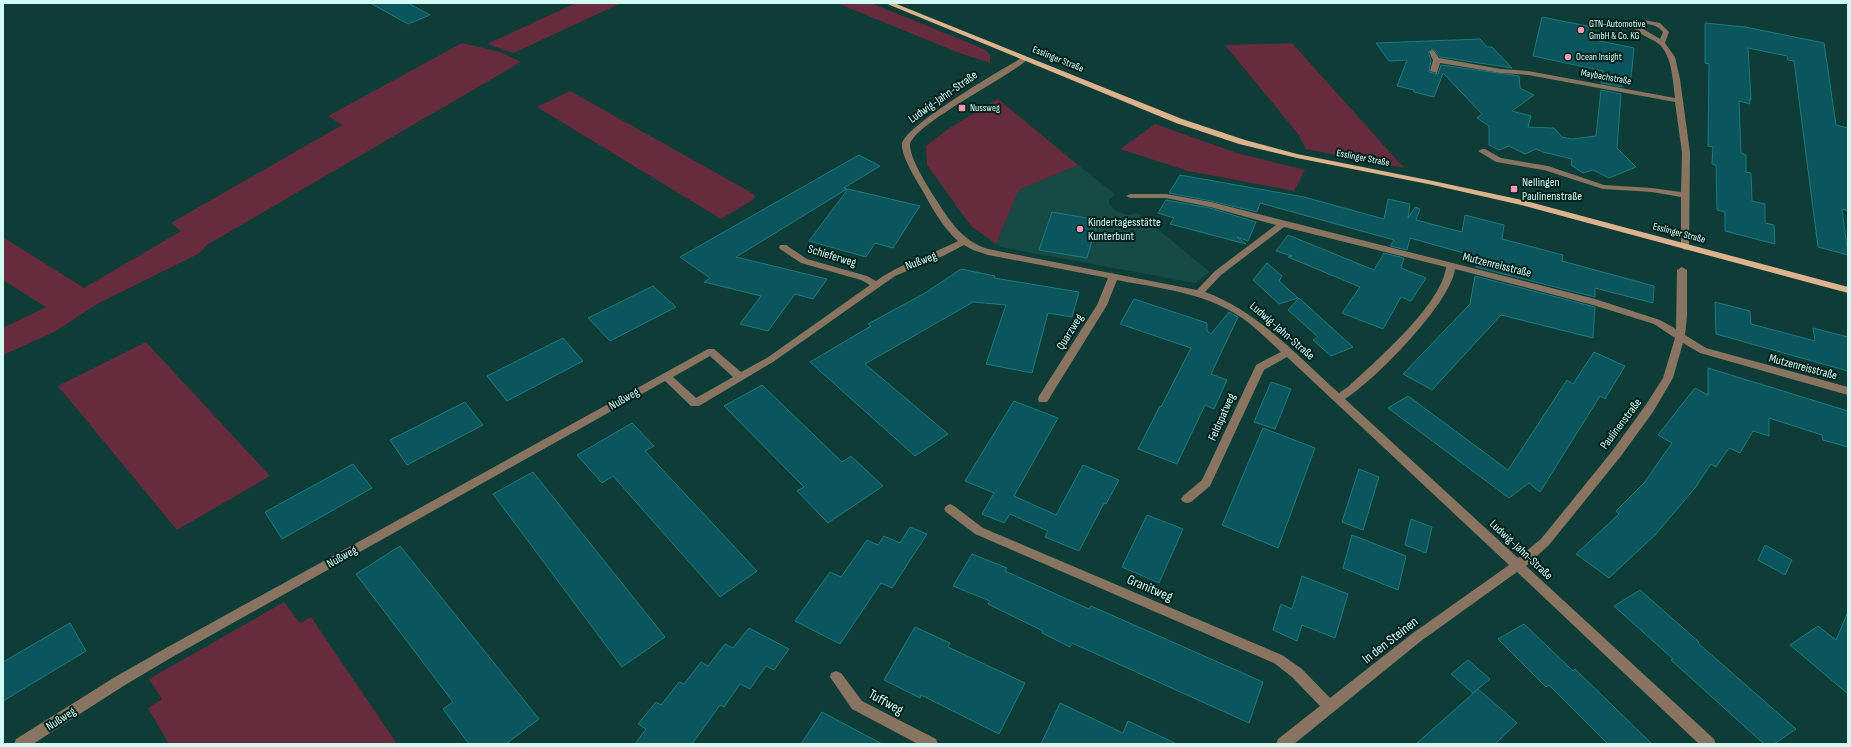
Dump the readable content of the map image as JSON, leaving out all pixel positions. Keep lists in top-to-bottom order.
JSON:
{
  "streets": {
    "main road": ["Esslinger Straße"],
    "street": [
      "Maybachstraße",
      "Ludwig-Jahn-Straße",
      "Schieferweg",
      "Nußweg",
      "Mutzenreisstraße",
      "Quarzweg",
      "Feldspatweg",
      "Paulinenstraße",
      "Granitweg",
      "In den Steinen",
      "Tuffweg"
    ]
  },
  "crossings": [
    ["Esslinger Straße", "Ludwig-Jahn-Straße"],
    ["Ludwig-Jahn-Straße", "Nußweg"],
    ["Ludwig-Jahn-Straße", "Quarzweg"],
    ["Ludwig-Jahn-Straße", "Feldspatweg"],
    ["Ludwig-Jahn-Straße", "Paulinenstraße"],
    ["Ludwig-Jahn-Straße", "In den Steinen"],
    ["Schieferweg", "Nußweg"],
    ["Mutzenreisstraße", "Paulinenstraße"],
    ["Paulinenstraße", "In den Steinen"],
    ["Granitweg", "In den Steinen"]
  ],
  "places": {
    "other": ["GTN-Automotive GmbH & Co. KG", "Ocean Insight", "Kindertagesstätte Kunterbunt"],
    "transit": ["Nussweg", "Nellingen Paulinenstraße"]
  }
}
